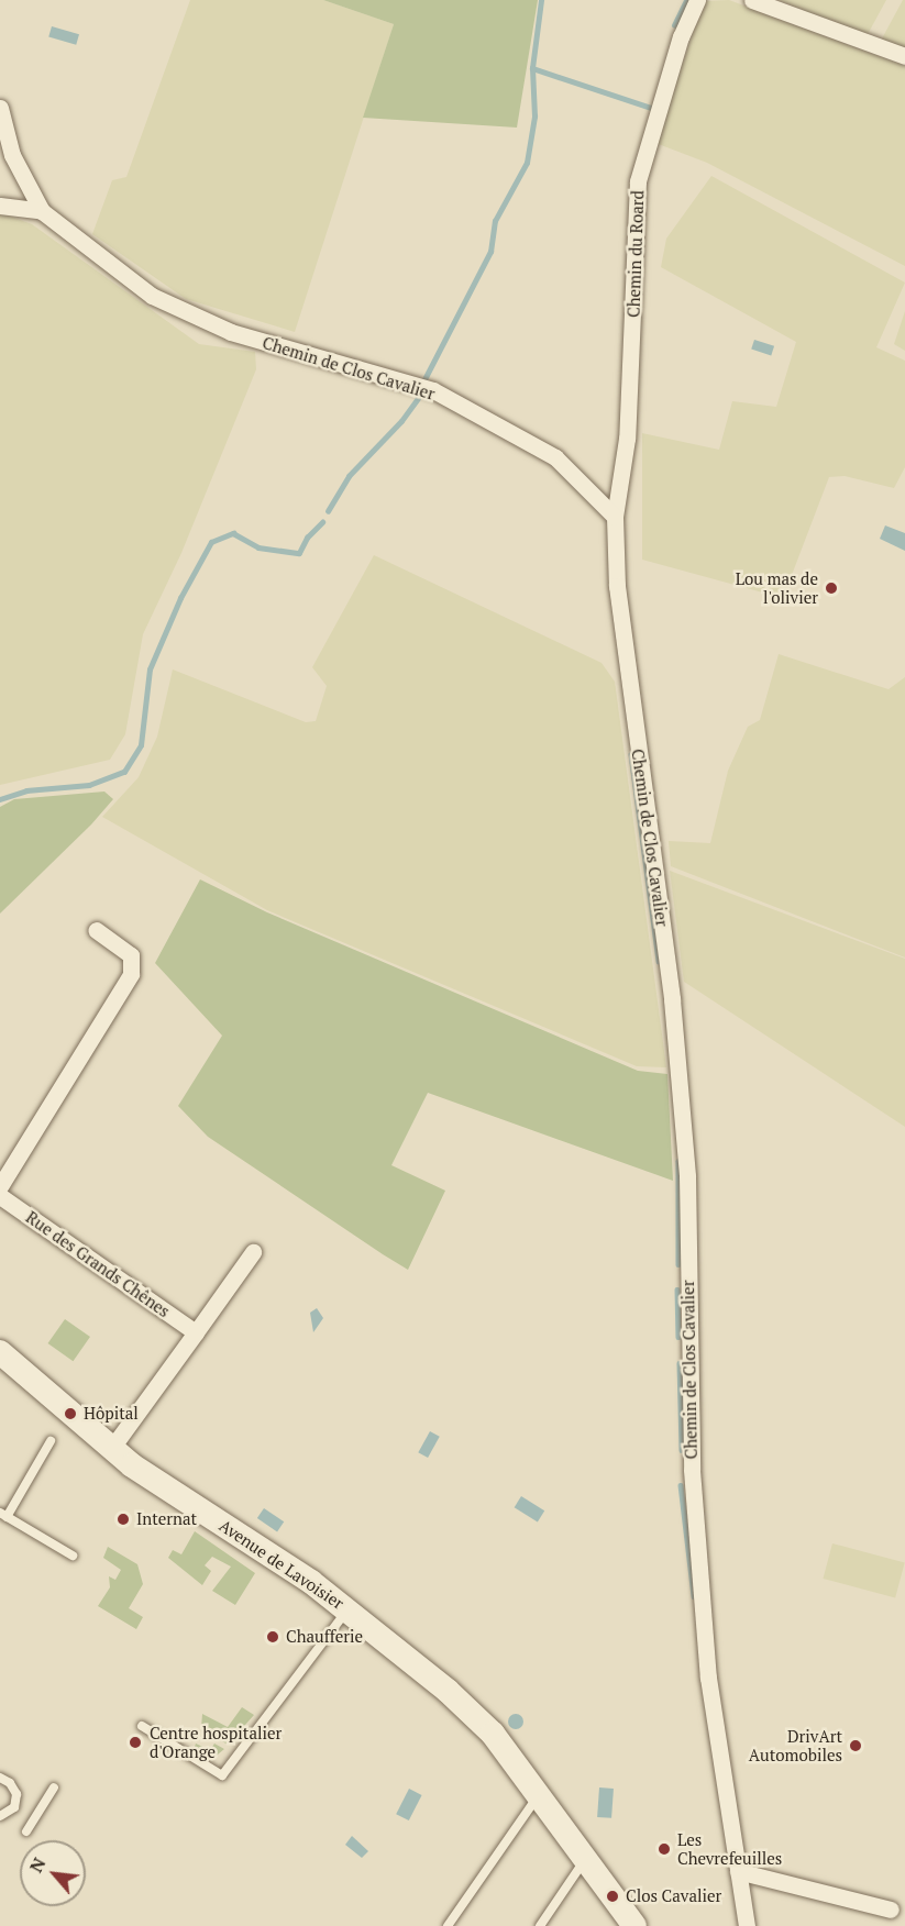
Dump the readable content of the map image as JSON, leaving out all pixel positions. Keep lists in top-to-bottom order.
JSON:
{
  "streets": {
    "street": [
      "Chemin du Roard",
      "Chemin de Clos Cavalier",
      "Rue des Grands Chênes",
      "Avenue de Lavoisier"
    ]
  },
  "crossings": [
    ["Chemin du Roard", "Chemin de Clos Cavalier"]
  ],
  "places": [
    "Lou mas de l'olivier",
    "Hôpital",
    "Internat",
    "Chaufferie",
    "Centre hospitalier d'Orange",
    "DrivArt Automobiles",
    "Les Chevrefeuilles",
    "Clos Cavalier"
  ],
  "north": "top left"
}
